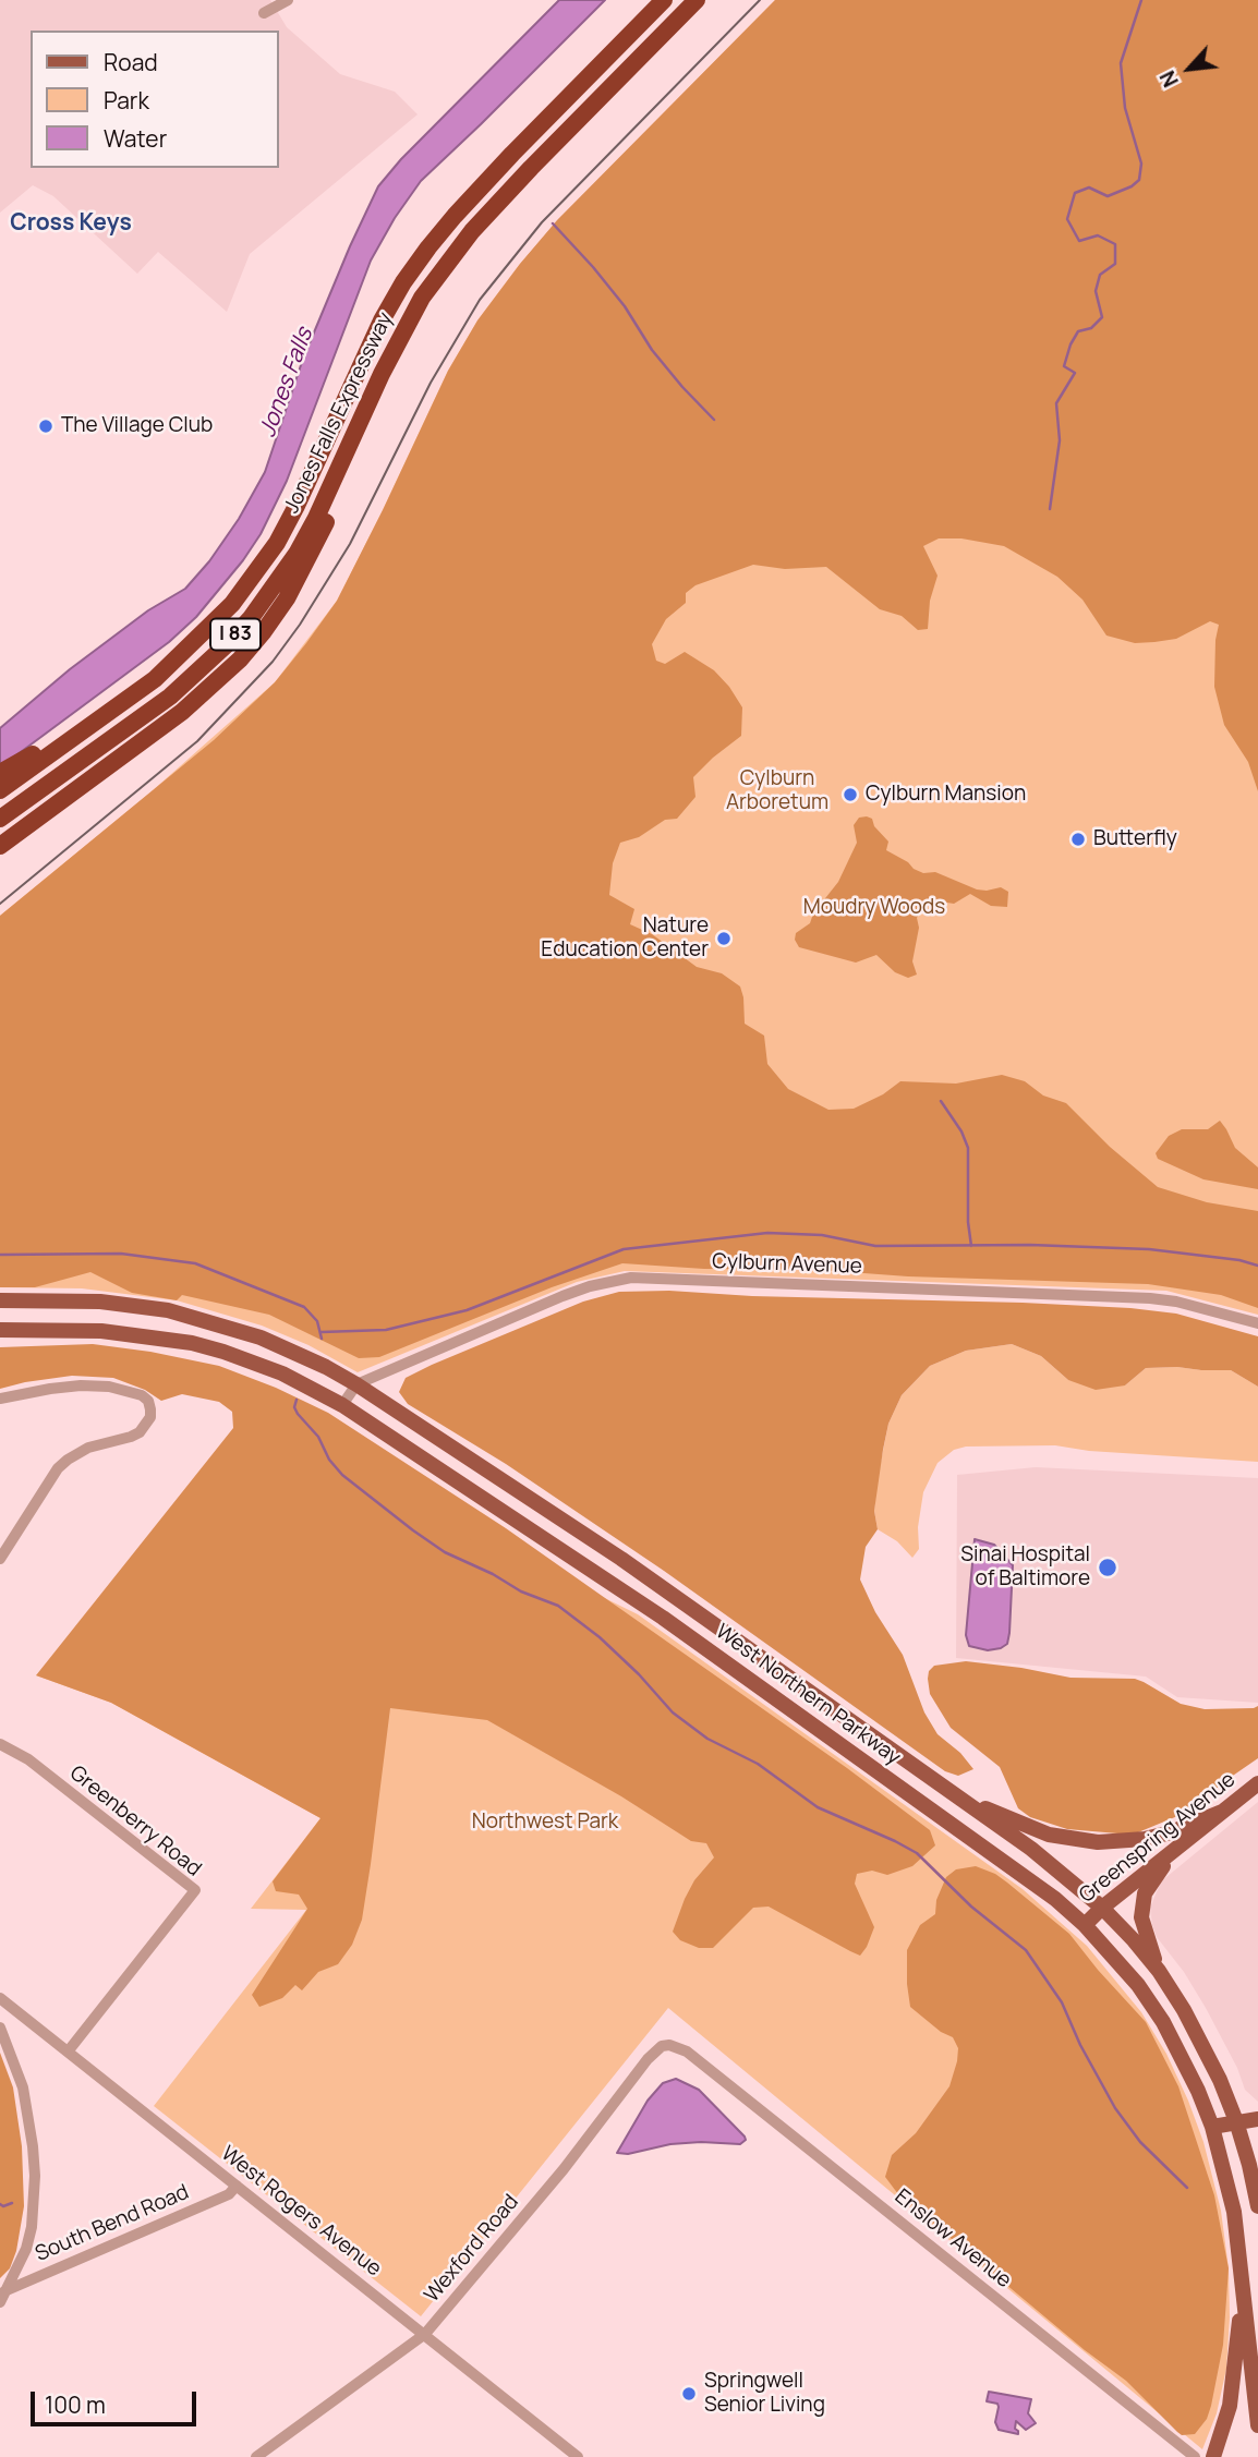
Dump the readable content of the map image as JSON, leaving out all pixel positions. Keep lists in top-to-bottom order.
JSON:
{
  "streets": {
    "highway": ["Jones Falls Expressway", "I 83"],
    "main road": ["West Northern Parkway", "Greenspring Avenue"],
    "street": [
      "Cylburn Avenue",
      "Greenberry Road",
      "West Rogers Avenue",
      "South Bend Road",
      "Enslow Avenue",
      "Wexford Road"
    ]
  },
  "crossings": [
    ["Cylburn Avenue", "West Northern Parkway"],
    ["West Northern Parkway", "Greenspring Avenue"],
    ["Greenberry Road", "West Rogers Avenue"],
    ["West Rogers Avenue", "South Bend Road"],
    ["West Rogers Avenue", "Wexford Road"],
    ["Enslow Avenue", "Wexford Road"]
  ],
  "districts": ["Cross Keys"],
  "water": ["Jones Falls"],
  "parks": ["Cylburn Arboretum", "Moudry Woods", "Northwest Park"],
  "places": [
    "The Village Club",
    "Cylburn Mansion",
    "Butterfly",
    "Nature Education Center",
    "Sinai Hospital of Baltimore",
    "Springwell Senior Living"
  ],
  "legend": ["Road", "Park", "Water"],
  "scale_bar": "100 m",
  "north": "bottom left"
}
